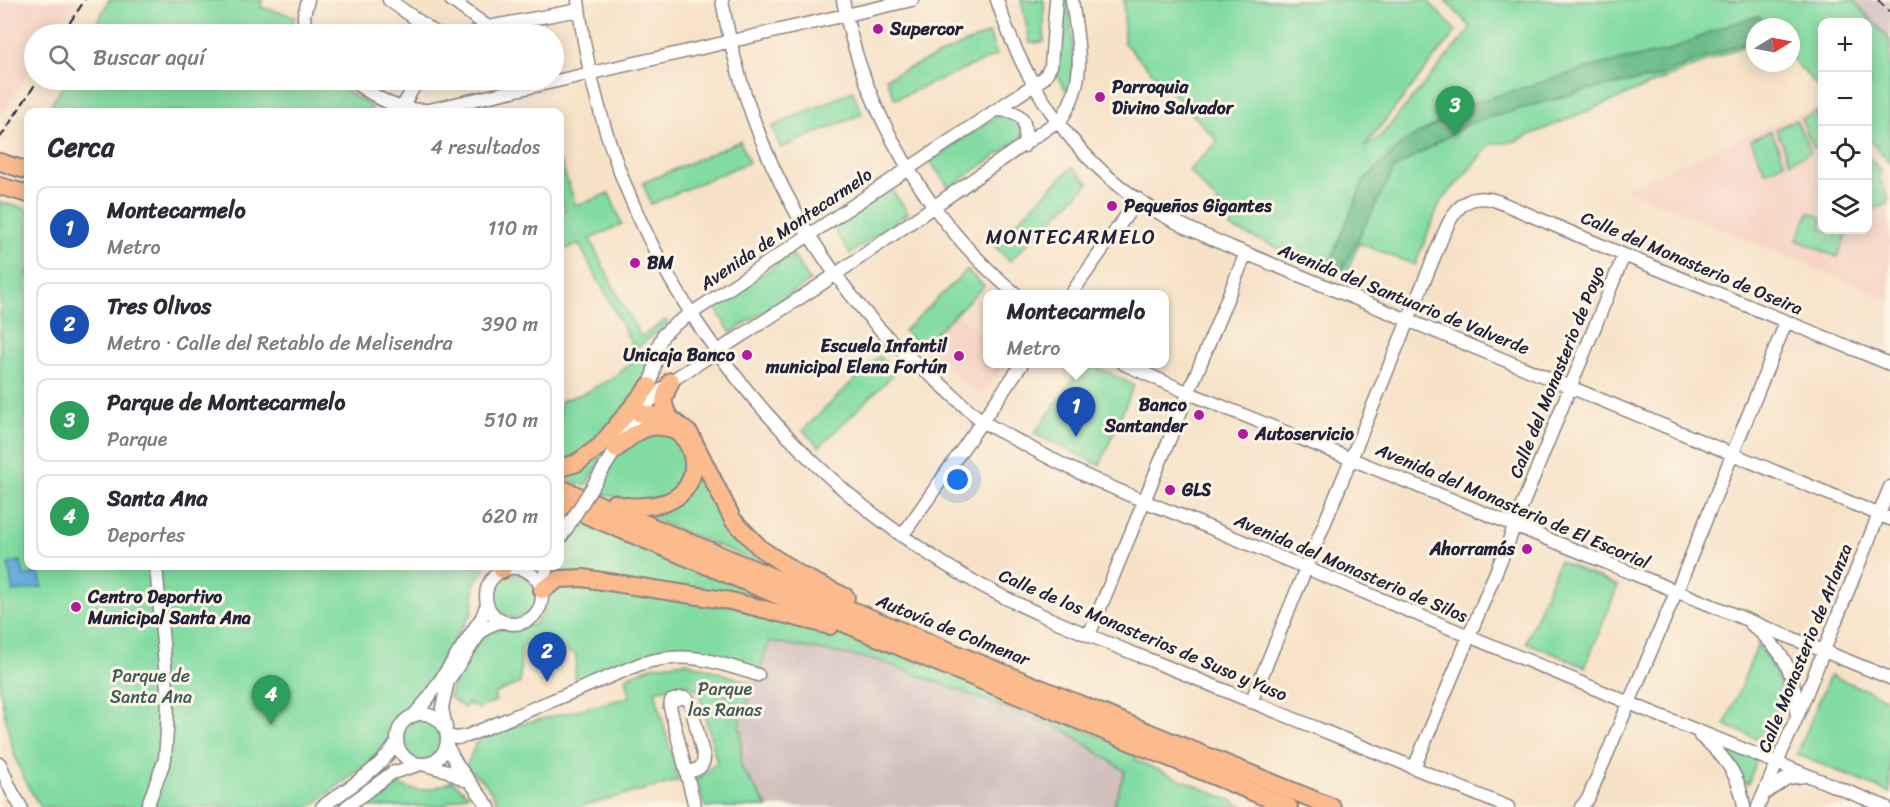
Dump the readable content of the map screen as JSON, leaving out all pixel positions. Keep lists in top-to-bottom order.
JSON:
{
  "streets": {
    "highway": ["Autovía de Colmenar"],
    "street": [
      "Avenida de Montecarmelo",
      "Calle del Monasterio de Oseira",
      "Avenida del Santuario de Valverde",
      "Calle del Monasterio de Poyo",
      "Avenida del Monasterio de El Escorial",
      "Avenida del Monasterio de Silos",
      "Calle de los Monasterios de Suso y Yuso",
      "Calle Monasterio de Arlanza"
    ]
  },
  "crossings": [
    ["Avenida de Montecarmelo", "Avenida del Santuario de Valverde"],
    ["Avenida de Montecarmelo", "Avenida del Monasterio de Silos"],
    ["Avenida de Montecarmelo", "Calle de los Monasterios de Suso y Yuso"],
    ["Calle del Monasterio de Oseira", "Avenida del Santuario de Valverde"],
    ["Calle del Monasterio de Oseira", "Calle del Monasterio de Poyo"],
    ["Avenida del Santuario de Valverde", "Calle del Monasterio de Poyo"],
    ["Avenida del Santuario de Valverde", "Calle Monasterio de Arlanza"],
    ["Calle del Monasterio de Poyo", "Avenida del Monasterio de El Escorial"],
    ["Calle del Monasterio de Poyo", "Avenida del Monasterio de Silos"],
    ["Calle del Monasterio de Poyo", "Calle de los Monasterios de Suso y Yuso"],
    ["Avenida del Monasterio de El Escorial", "Calle Monasterio de Arlanza"],
    ["Avenida del Monasterio de Silos", "Calle Monasterio de Arlanza"]
  ],
  "districts": ["MONTECARMELO"],
  "parks": ["Parque de Santa Ana", "Parque las Ranas"],
  "places": [
    "Supercor",
    "Parroquia Divino Salvador",
    "Pequeños Gigantes",
    "BM",
    "Unicaja Banco",
    "Escuela Infantil municipal Elena Fortún",
    "Banco Santander",
    "Autoservicio",
    "GLS",
    "Ahorramás",
    "Centro Deportivo Municipal Santa Ana"
  ],
  "north": "right",
  "page": {
    "map_buttons": ["+", "−"],
    "search": "Buscar aquí",
    "pins": [
      "3",
      "1",
      "2",
      "4"
    ],
    "heading": ["Cerca", "4 resultados"],
    "list": [
      {
        "mark": "1",
        "name": "Montecarmelo",
        "note": "Metro",
        "value": "110 m"
      },
      {
        "mark": "2",
        "name": "Tres Olivos",
        "note": "Metro · Calle del Retablo de Melisendra",
        "value": "390 m"
      },
      {
        "mark": "3",
        "name": "Parque de Montecarmelo",
        "note": "Parque",
        "value": "510 m"
      },
      {
        "mark": "4",
        "name": "Santa Ana",
        "note": "Deportes",
        "value": "620 m"
      }
    ],
    "popup": ["Montecarmelo", "Metro"]
  }
}
